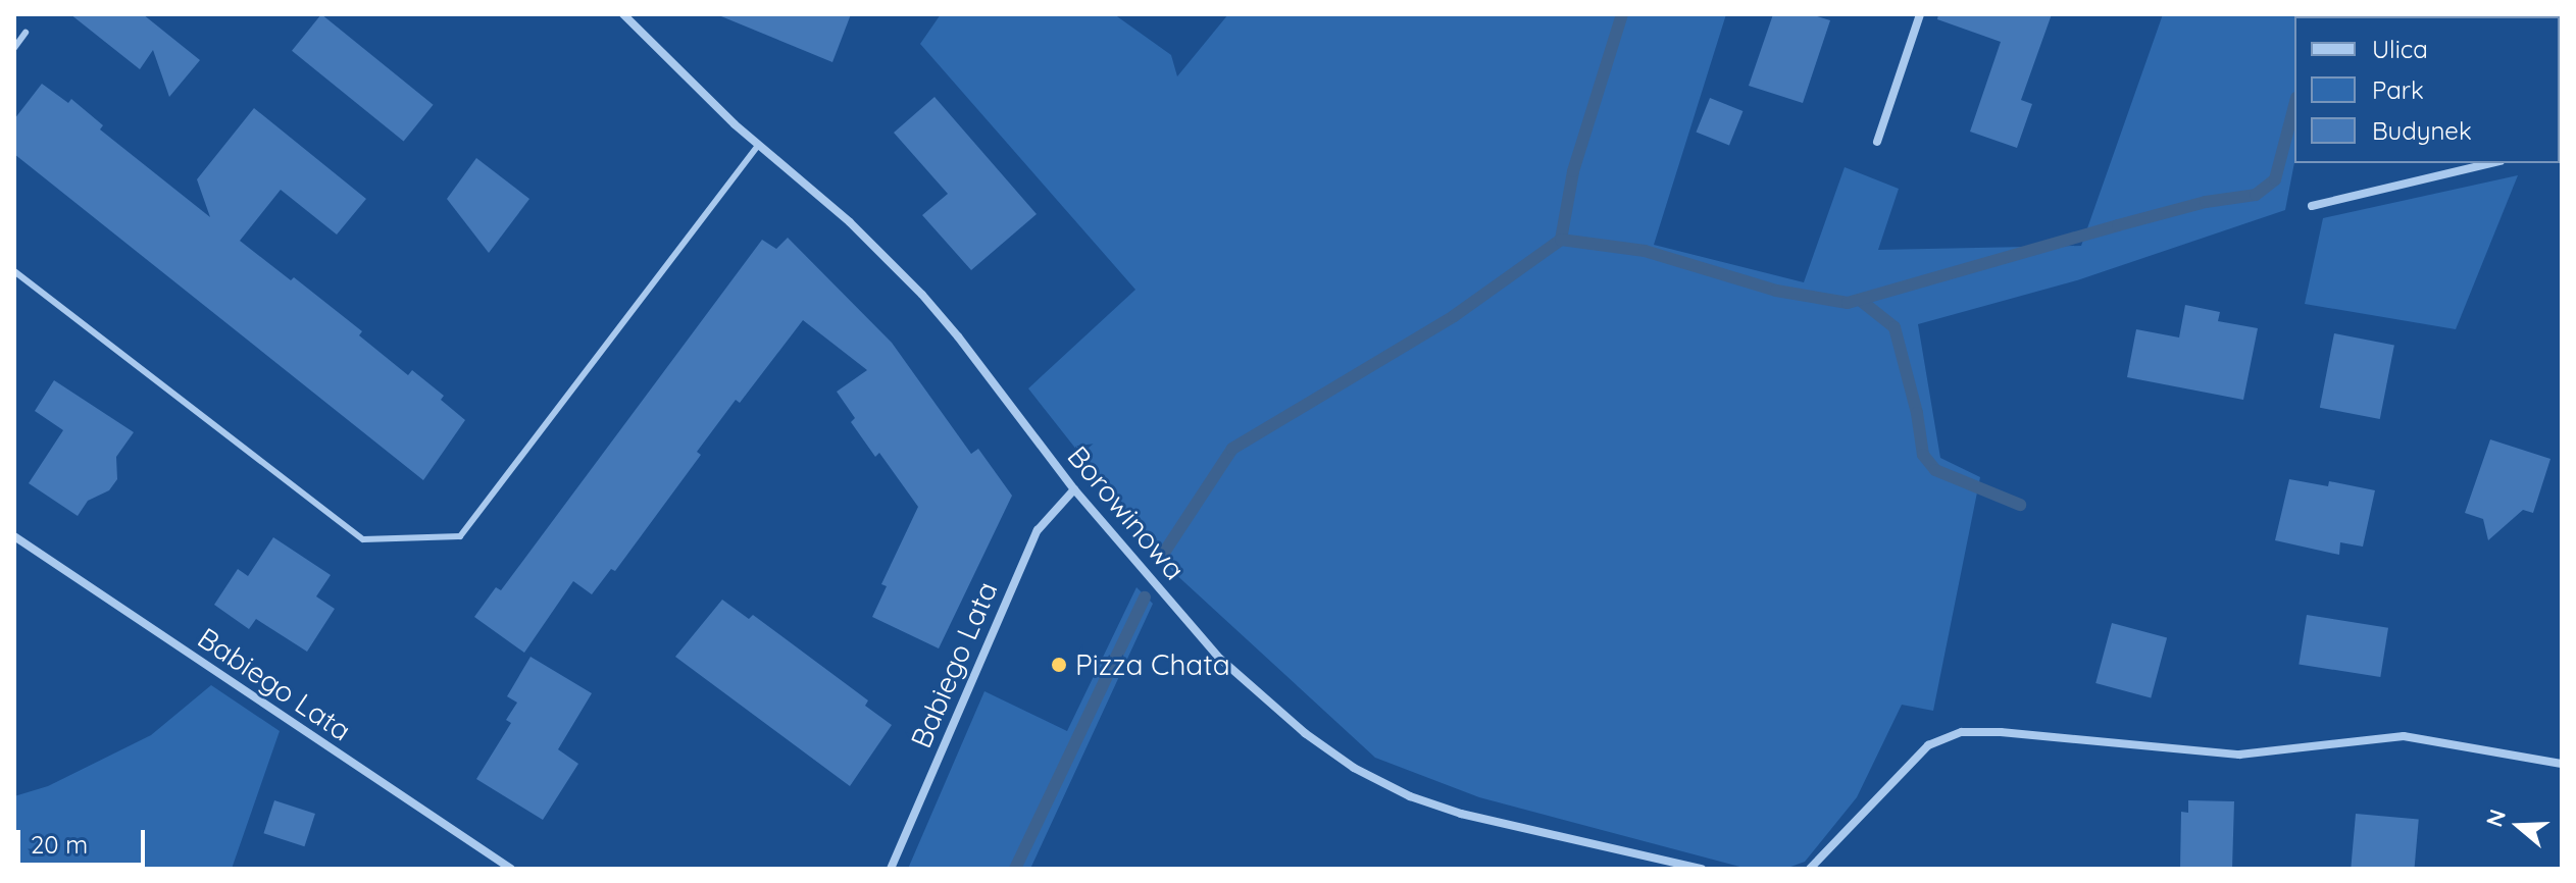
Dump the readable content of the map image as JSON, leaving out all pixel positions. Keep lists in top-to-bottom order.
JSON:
{
  "streets": {
    "street": ["Borowinowa", "Babiego Lata"]
  },
  "crossings": [
    ["Borowinowa", "Babiego Lata"]
  ],
  "places": ["Pizza Chata"],
  "legend": ["Ulica", "Park", "Budynek"],
  "scale_bar": "20 m",
  "north": "left"
}
